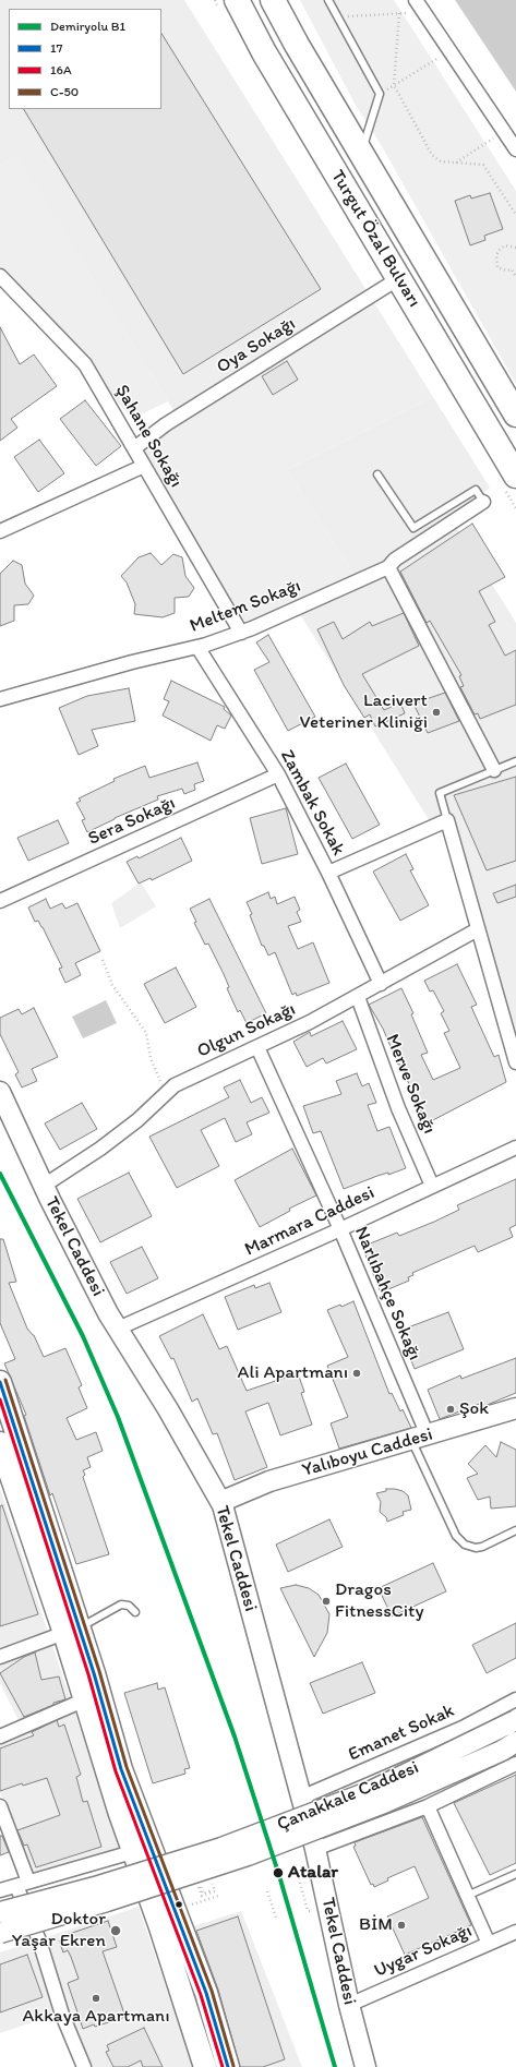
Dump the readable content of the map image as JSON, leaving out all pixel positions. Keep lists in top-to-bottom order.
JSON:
{
  "streets": {
    "highway": ["Turgut Özal Bulvarı"],
    "street": [
      "Oya Sokağı",
      "Şahane Sokağı",
      "Meltem Sokağı",
      "Zambak Sokak",
      "Sera Sokağı",
      "Olgun Sokağı",
      "Merve Sokağı",
      "Marmara Caddesi",
      "Tekel Caddesi",
      "Narlıbahçe Sokağı",
      "Yalıboyu Caddesi",
      "Emanet Sokak",
      "Çanakkale Caddesi",
      "Uygar Sokağı"
    ]
  },
  "crossings": [
    ["Turgut Özal Bulvarı", "Oya Sokağı"],
    ["Oya Sokağı", "Şahane Sokağı"],
    ["Şahane Sokağı", "Meltem Sokağı"],
    ["Meltem Sokağı", "Zambak Sokak"],
    ["Zambak Sokak", "Sera Sokağı"],
    ["Zambak Sokak", "Olgun Sokağı"],
    ["Olgun Sokağı", "Merve Sokağı"],
    ["Olgun Sokağı", "Tekel Caddesi"],
    ["Olgun Sokağı", "Narlıbahçe Sokağı"],
    ["Merve Sokağı", "Marmara Caddesi"],
    ["Marmara Caddesi", "Tekel Caddesi"],
    ["Marmara Caddesi", "Narlıbahçe Sokağı"],
    ["Tekel Caddesi", "Yalıboyu Caddesi"],
    ["Tekel Caddesi", "Emanet Sokak"],
    ["Tekel Caddesi", "Uygar Sokağı"],
    ["Narlıbahçe Sokağı", "Yalıboyu Caddesi"]
  ],
  "places": [
    "Lacivert Veteriner Kliniği",
    "Ali Apartmanı",
    "Şok",
    "Dragos FitnessCity",
    "Atalar",
    "BİM",
    "Doktor Yaşar Ekren",
    "Akkaya Apartmanı"
  ],
  "lines": [
    "rail line B1",
    "transit line C-50",
    "transit line 17",
    "transit line 16A"
  ],
  "legend": [
    "Demiryolu B1",
    "17",
    "16A",
    "C-50"
  ]
}
